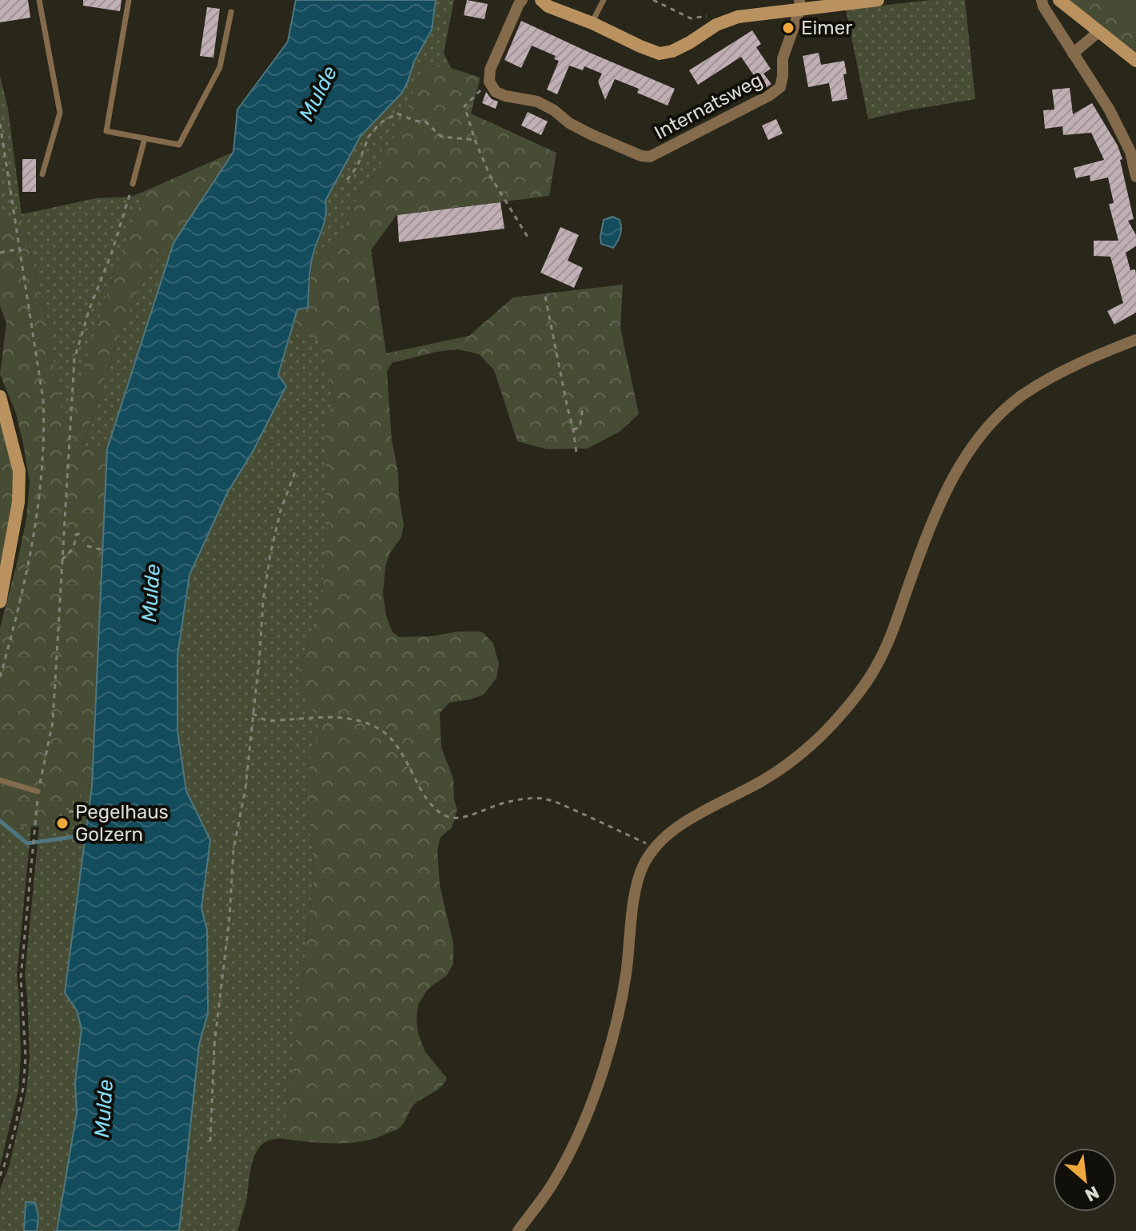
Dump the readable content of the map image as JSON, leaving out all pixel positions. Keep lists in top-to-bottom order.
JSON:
{
  "streets": {
    "street": ["Internatsweg"]
  },
  "water": ["Mulde"],
  "places": ["Eimer", "Pegelhaus Golzern"],
  "north": "bottom right"
}
